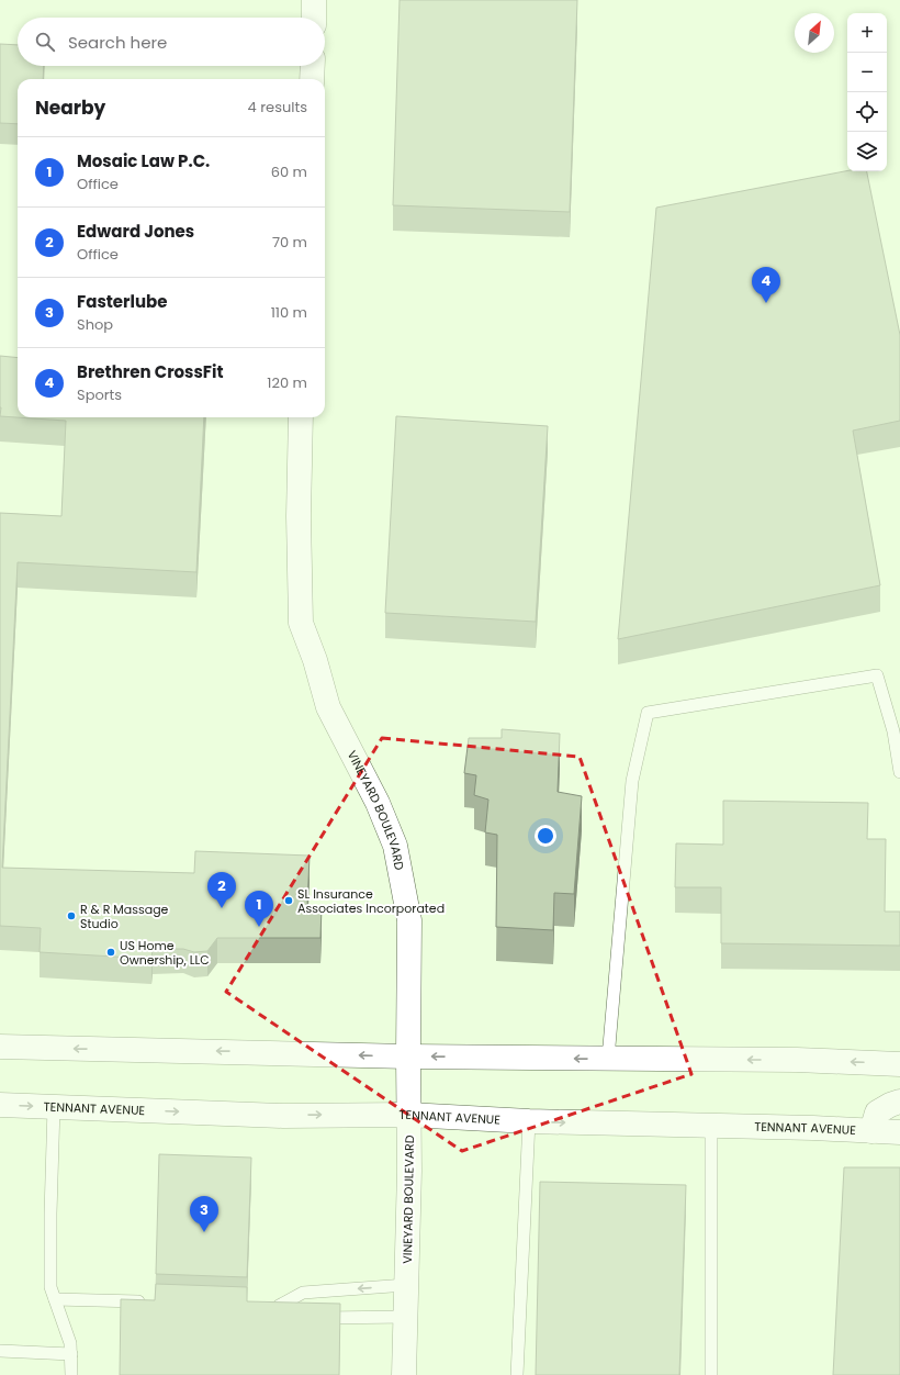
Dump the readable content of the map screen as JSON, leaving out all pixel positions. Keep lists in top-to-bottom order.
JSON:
{
  "streets": {
    "main road": ["VINEYARD BOULEVARD", "TENNANT AVENUE"]
  },
  "crossings": [
    ["VINEYARD BOULEVARD", "TENNANT AVENUE"]
  ],
  "places": ["SL Insurance Associates Incorporated", "R & R Massage Studio", "US Home Ownership, LLC"],
  "north": "top right",
  "page": {
    "map_buttons": ["+", "−"],
    "search": "Search here",
    "heading": ["Nearby", "4 results"],
    "list": [
      {
        "mark": "1",
        "name": "Mosaic Law P.C.",
        "note": "Office",
        "value": "60 m"
      },
      {
        "mark": "2",
        "name": "Edward Jones",
        "note": "Office",
        "value": "70 m"
      },
      {
        "mark": "3",
        "name": "Fasterlube",
        "note": "Shop",
        "value": "110 m"
      },
      {
        "mark": "4",
        "name": "Brethren CrossFit",
        "note": "Sports",
        "value": "120 m"
      }
    ],
    "pins": [
      "4",
      "2",
      "1",
      "3"
    ]
  }
}
